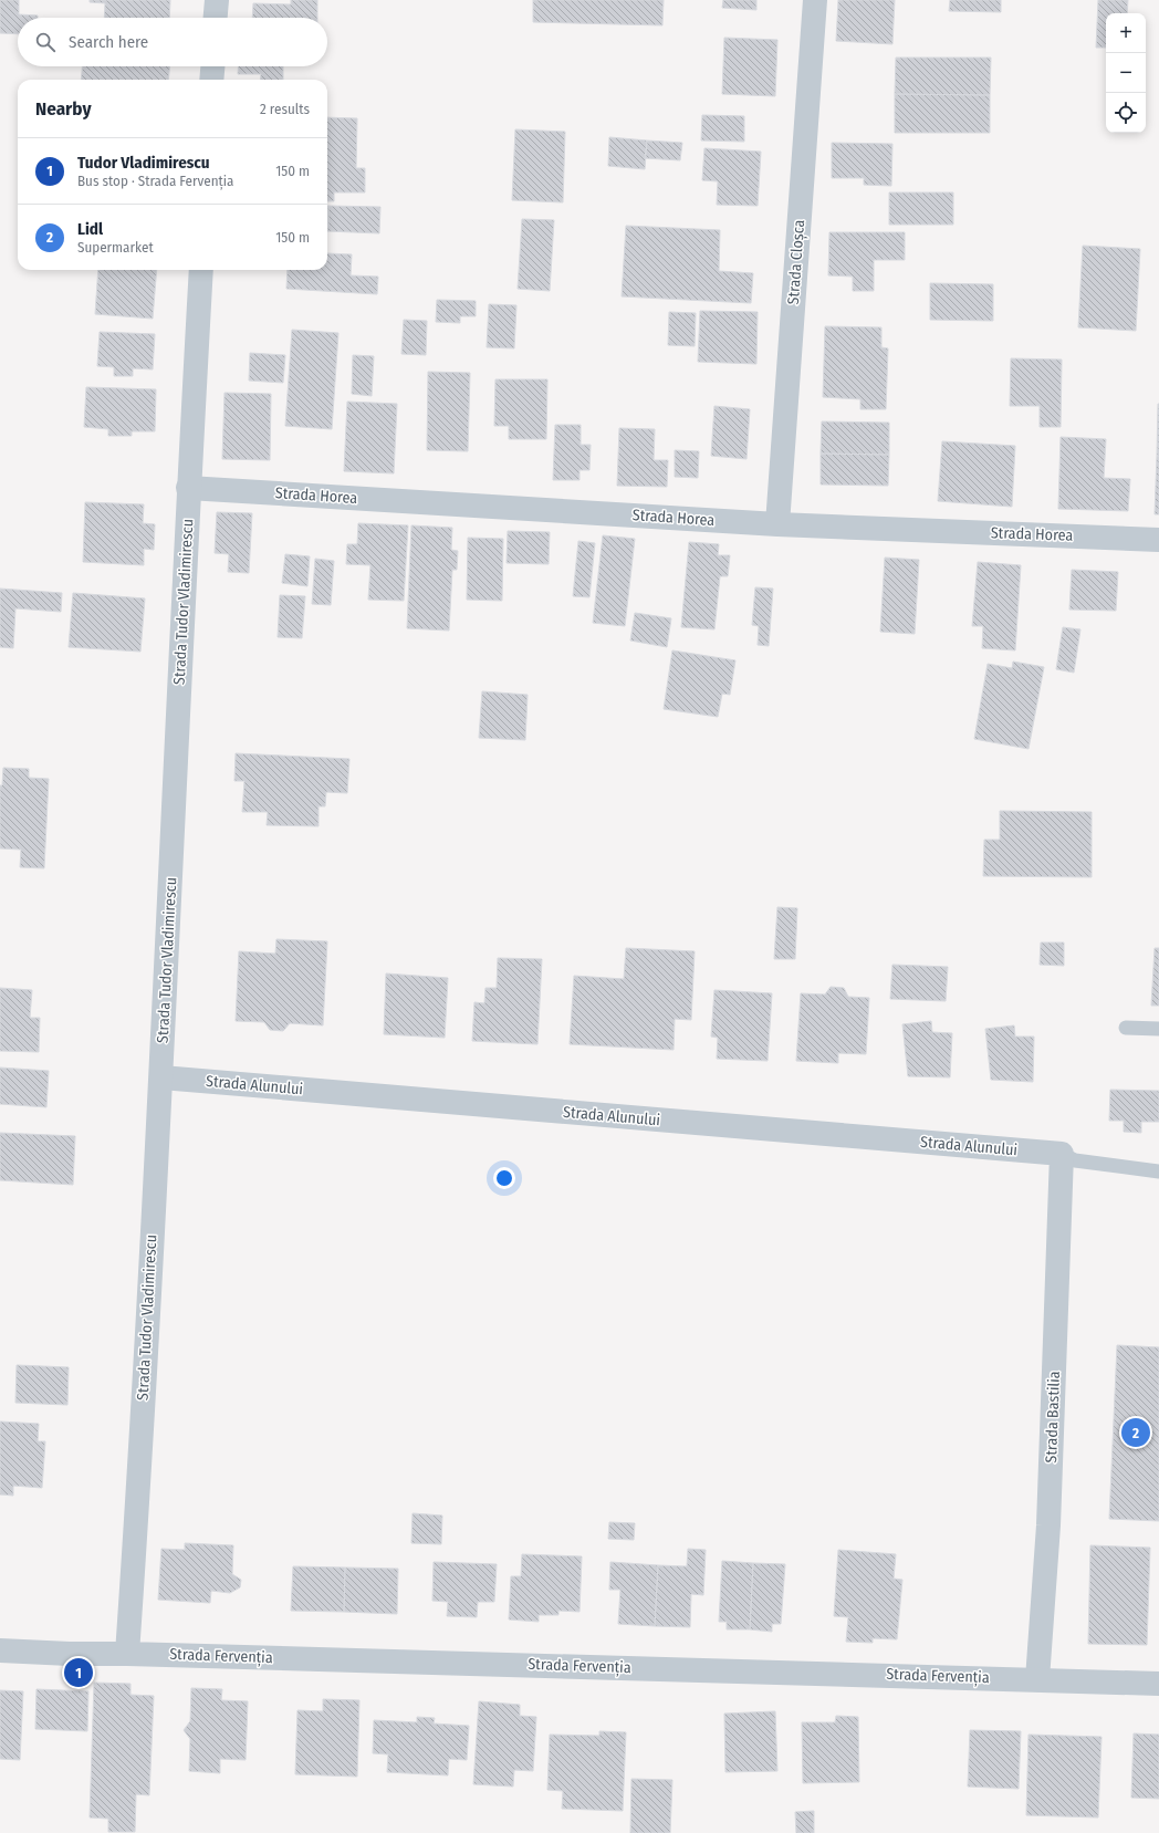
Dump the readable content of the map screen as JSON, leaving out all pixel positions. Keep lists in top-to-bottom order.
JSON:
{
  "streets": {
    "street": [
      "Strada Cloșca",
      "Strada Horea",
      "Strada Tudor Vladimirescu",
      "Strada Alunului",
      "Strada Bastilia",
      "Strada Fervenția"
    ]
  },
  "crossings": [
    ["Strada Cloșca", "Strada Horea"],
    ["Strada Horea", "Strada Tudor Vladimirescu"],
    ["Strada Tudor Vladimirescu", "Strada Alunului"],
    ["Strada Tudor Vladimirescu", "Strada Fervenția"],
    ["Strada Alunului", "Strada Bastilia"],
    ["Strada Bastilia", "Strada Fervenția"]
  ],
  "page": {
    "map_buttons": ["+", "−"],
    "search": "Search here",
    "heading": ["Nearby", "2 results"],
    "list": [
      {
        "mark": "1",
        "name": "Tudor Vladimirescu",
        "note": "Bus stop · Strada Fervenția",
        "value": "150 m"
      },
      {
        "mark": "2",
        "name": "Lidl",
        "note": "Supermarket",
        "value": "150 m"
      }
    ],
    "pins": ["2", "1"]
  }
}
